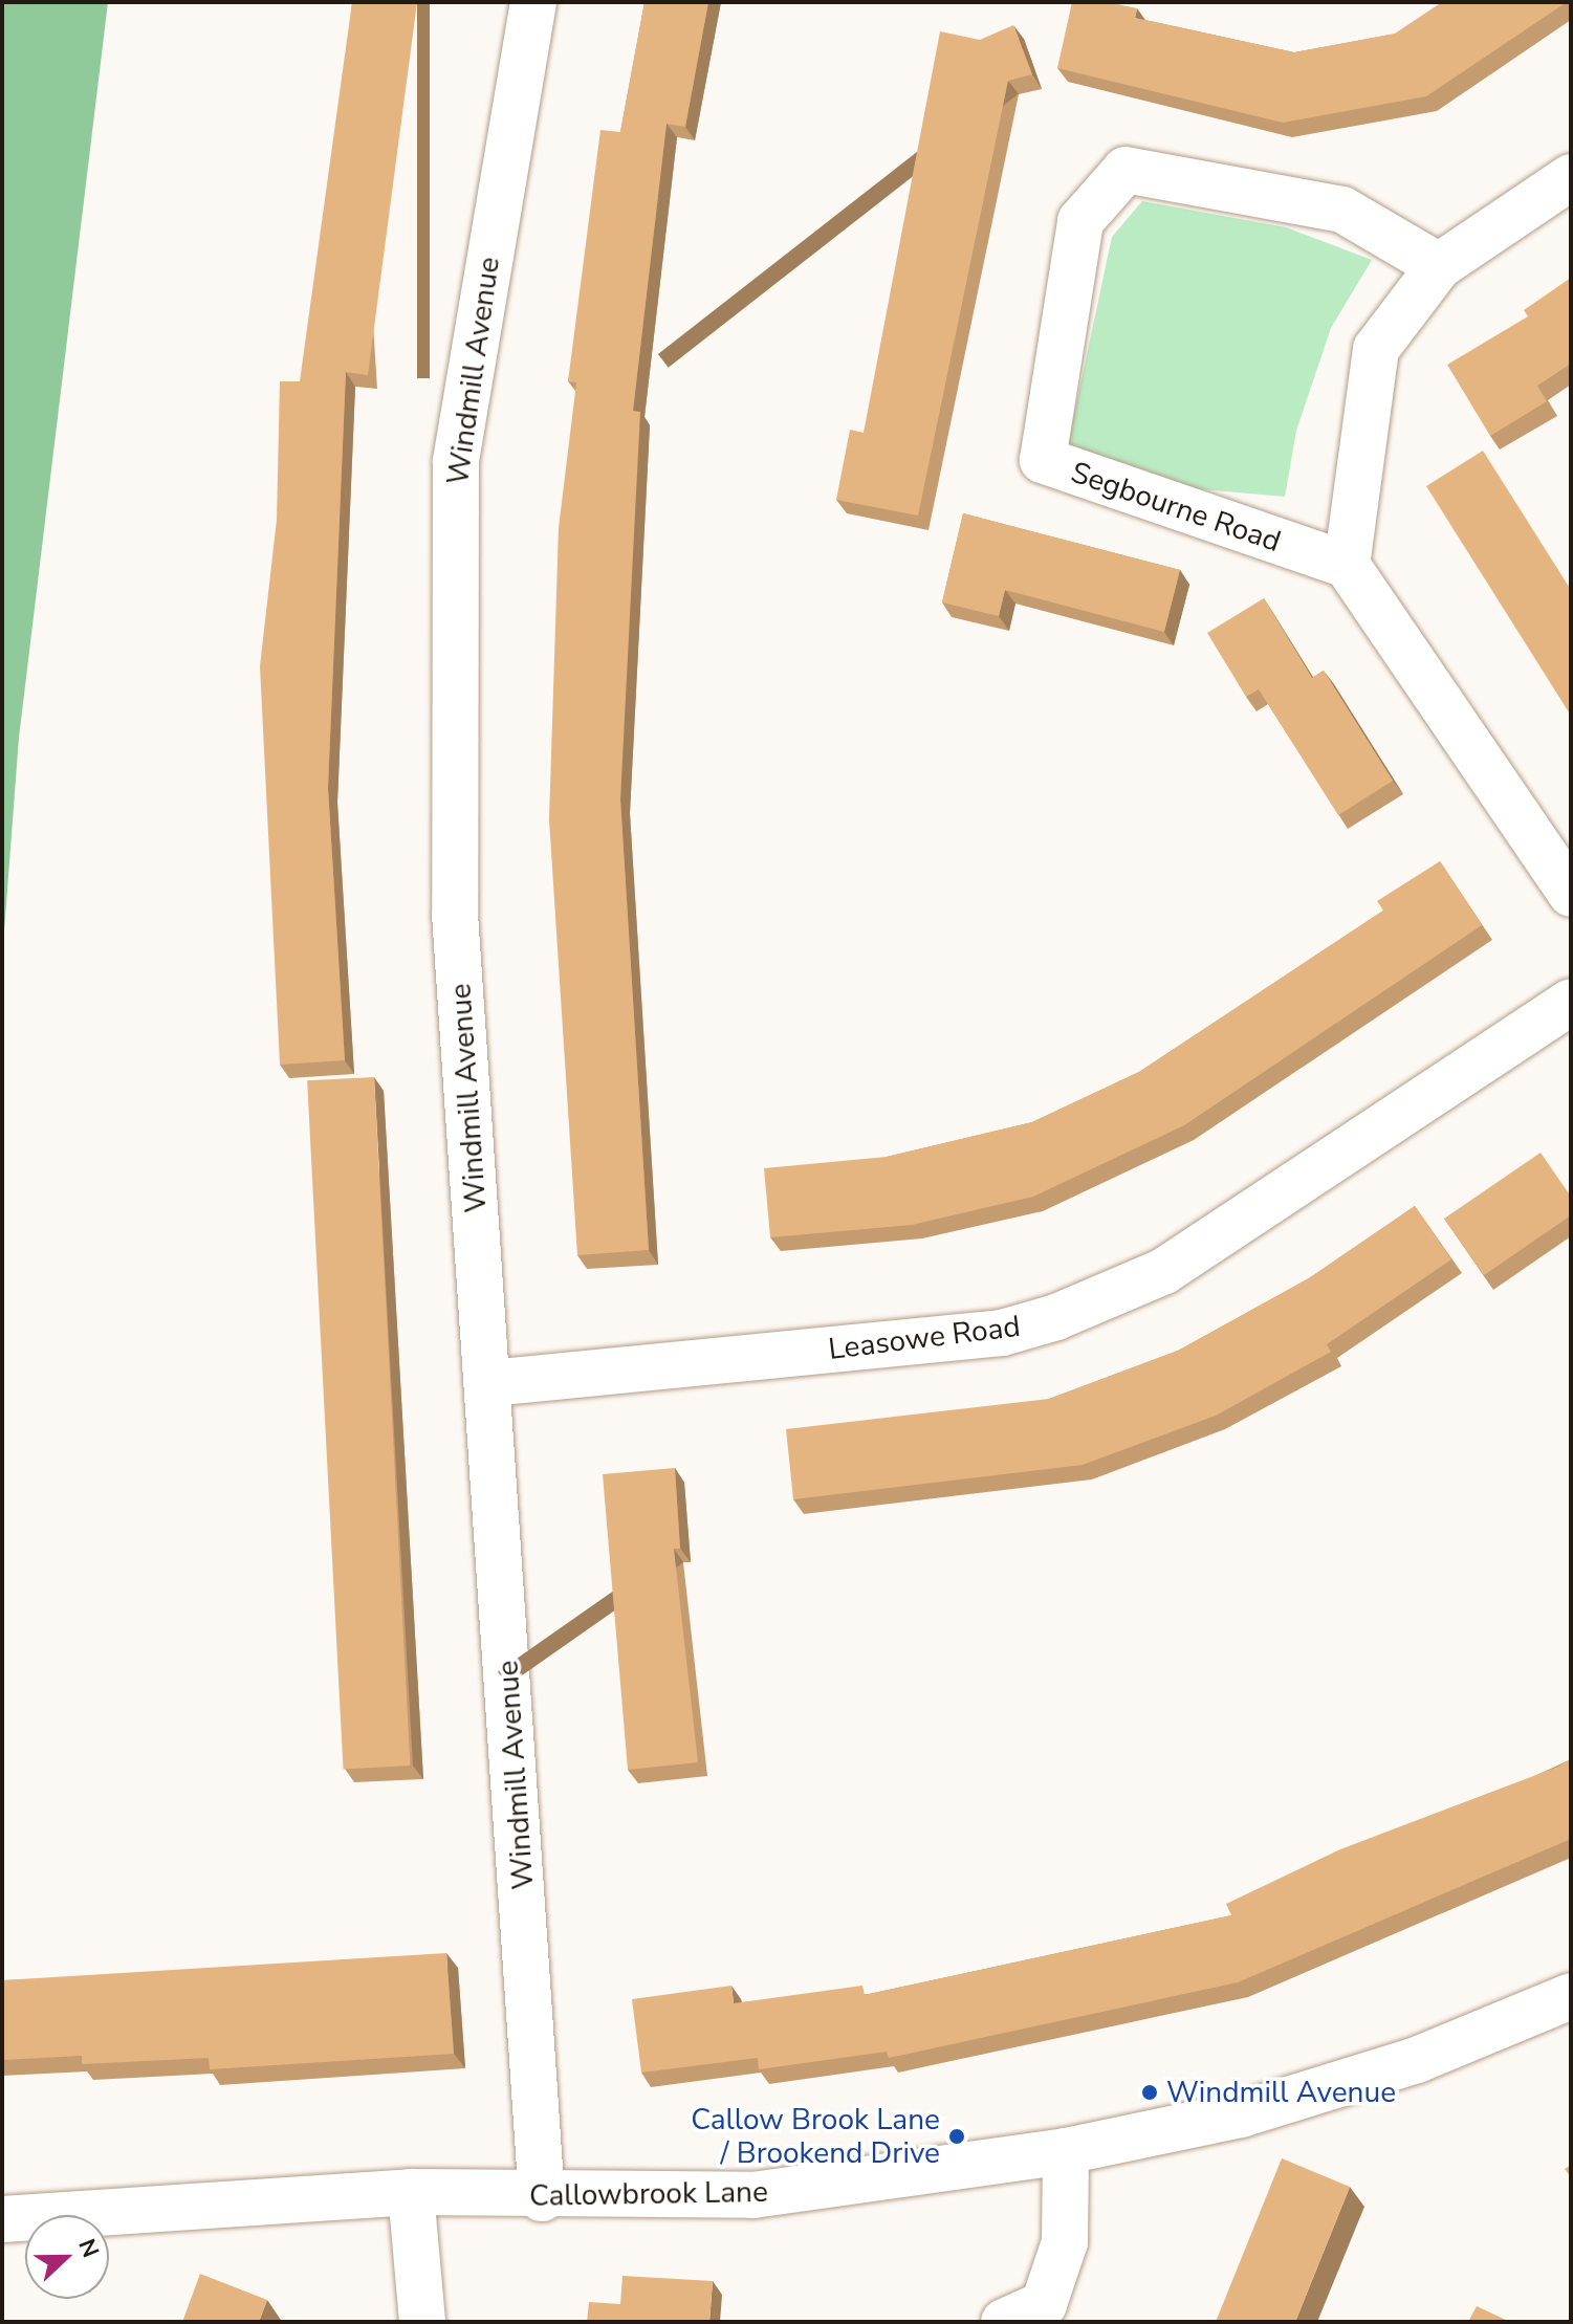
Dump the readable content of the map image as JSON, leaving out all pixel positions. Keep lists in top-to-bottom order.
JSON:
{
  "streets": {
    "street": [
      "Windmill Avenue",
      "Segbourne Road",
      "Leasowe Road",
      "Callowbrook Lane"
    ]
  },
  "crossings": [
    ["Windmill Avenue", "Leasowe Road"],
    ["Windmill Avenue", "Callowbrook Lane"]
  ],
  "places": ["Windmill Avenue", "Callow Brook Lane / Brookend Drive"],
  "north": "right"
}
